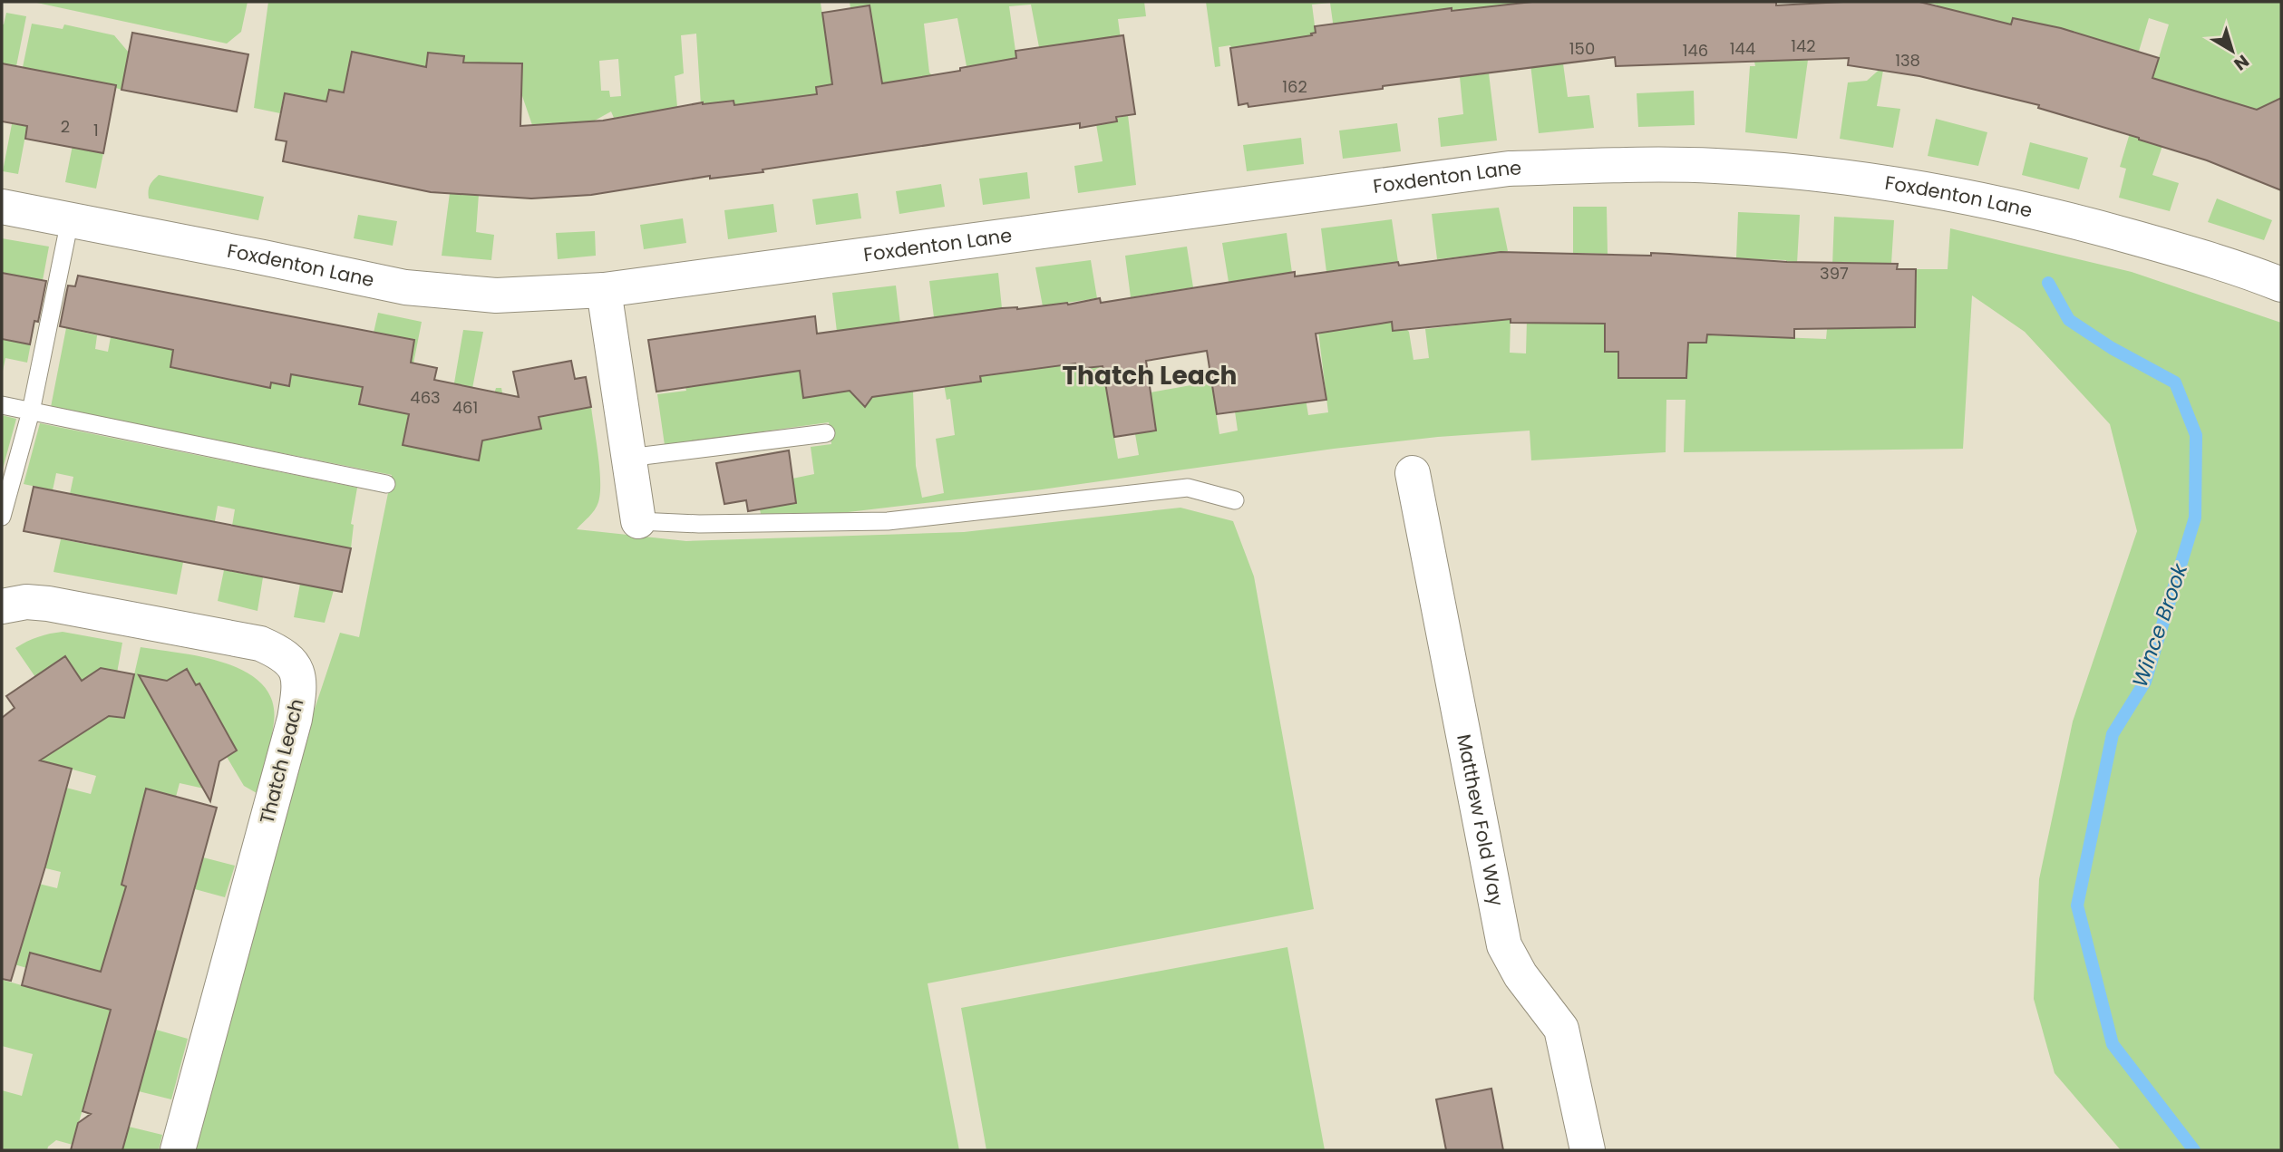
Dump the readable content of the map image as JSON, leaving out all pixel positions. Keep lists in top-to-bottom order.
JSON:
{
  "streets": {
    "main road": ["Foxdenton Lane", "Thatch Leach", "Matthew Fold Way"]
  },
  "districts": ["Thatch Leach"],
  "water": ["Wince Brook"],
  "house_numbers": [
    "142",
    "150",
    "144",
    "146",
    "138",
    "162",
    "2",
    "1",
    "397",
    "463",
    "461"
  ],
  "north": "bottom right"
}
